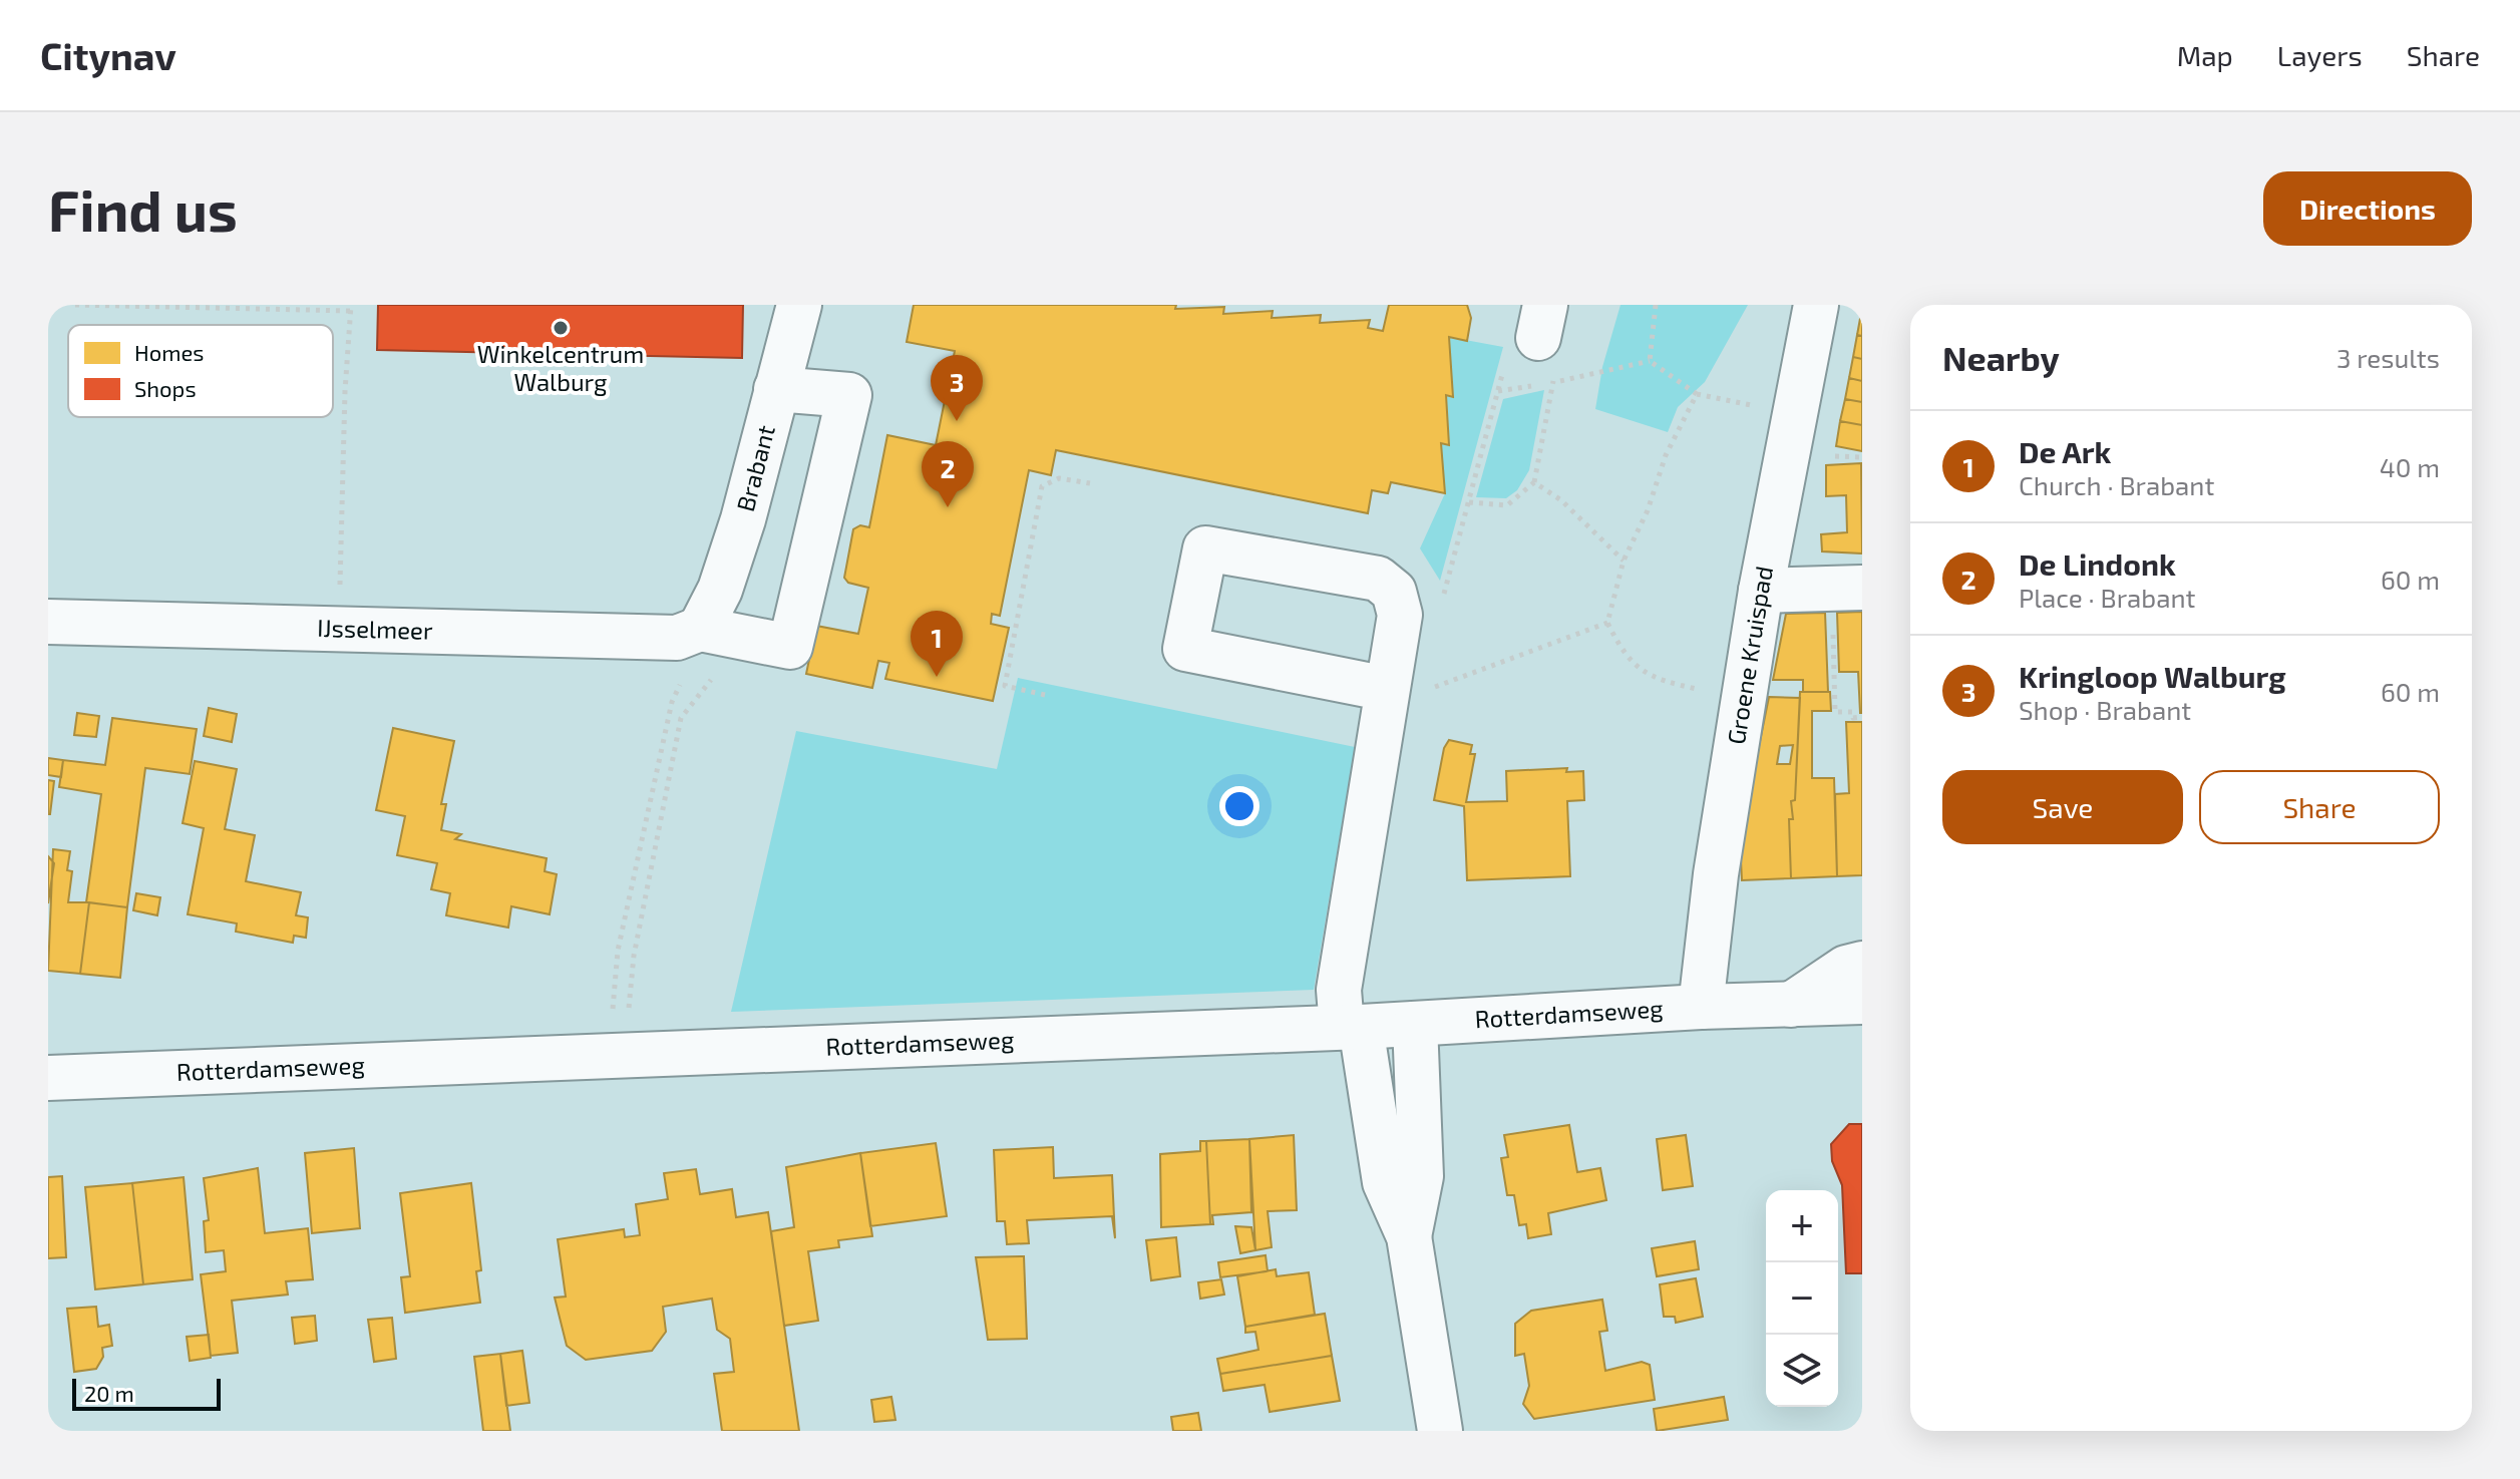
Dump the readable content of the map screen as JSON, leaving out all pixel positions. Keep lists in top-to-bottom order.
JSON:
{
  "streets": {
    "street": [
      "Brabant",
      "IJsselmeer",
      "Groene Kruispad",
      "Rotterdamseweg"
    ]
  },
  "crossings": [
    ["Brabant", "IJsselmeer"],
    ["Groene Kruispad", "Rotterdamseweg"]
  ],
  "places": ["Winkelcentrum Walburg"],
  "legend": ["Homes", "Shops"],
  "scale_bar": "20 m",
  "page": {
    "header": "Citynav",
    "nav": ["Map", "Layers", "Share"],
    "buttons": [
      "Directions",
      ["Save", "Share"]
    ],
    "title": "Find us",
    "heading": ["Nearby", "3 results"],
    "pins": ["3", "2", "1"],
    "list": [
      {
        "mark": "1",
        "name": "De Ark",
        "note": "Church · Brabant",
        "value": "40 m"
      },
      {
        "mark": "2",
        "name": "De Lindonk",
        "note": "Place · Brabant",
        "value": "60 m"
      },
      {
        "mark": "3",
        "name": "Kringloop Walburg",
        "note": "Shop · Brabant",
        "value": "60 m"
      }
    ],
    "map_buttons": ["+", "−"],
    "scale": "20 m"
  }
}
